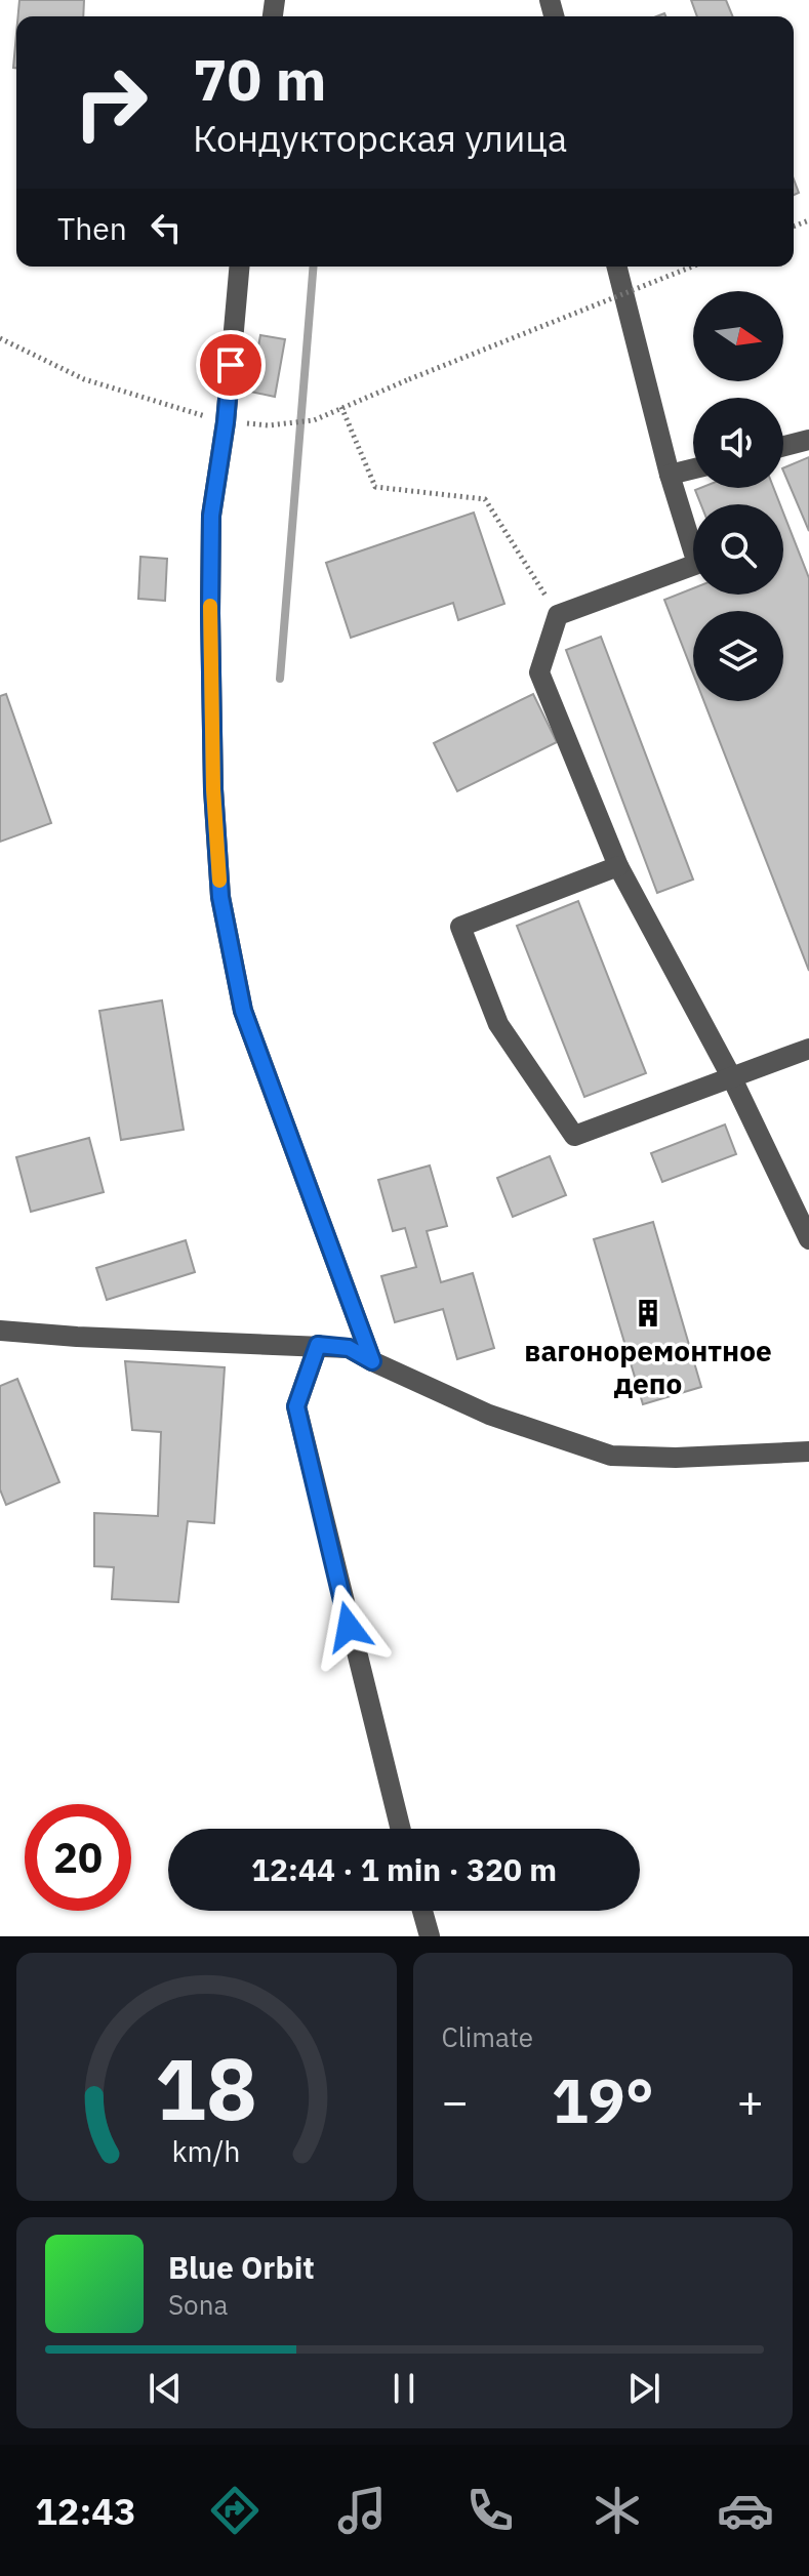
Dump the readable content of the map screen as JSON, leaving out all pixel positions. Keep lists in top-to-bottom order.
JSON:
{
  "places": {
    "building": ["вагоноремонтное депо"]
  },
  "north": "right",
  "page": {
    "turn": ["70 m", "Кондукторская улица"],
    "then": "Then",
    "limit": "20",
    "trip": "12:44 · 1 min · 320 m",
    "tile": "Climate",
    "heat": ["−", "19°", "+"],
    "song": ["Blue Orbit", "Sona"],
    "tabs": "12:43",
    "gauge": ["18", "km/h"]
  }
}
